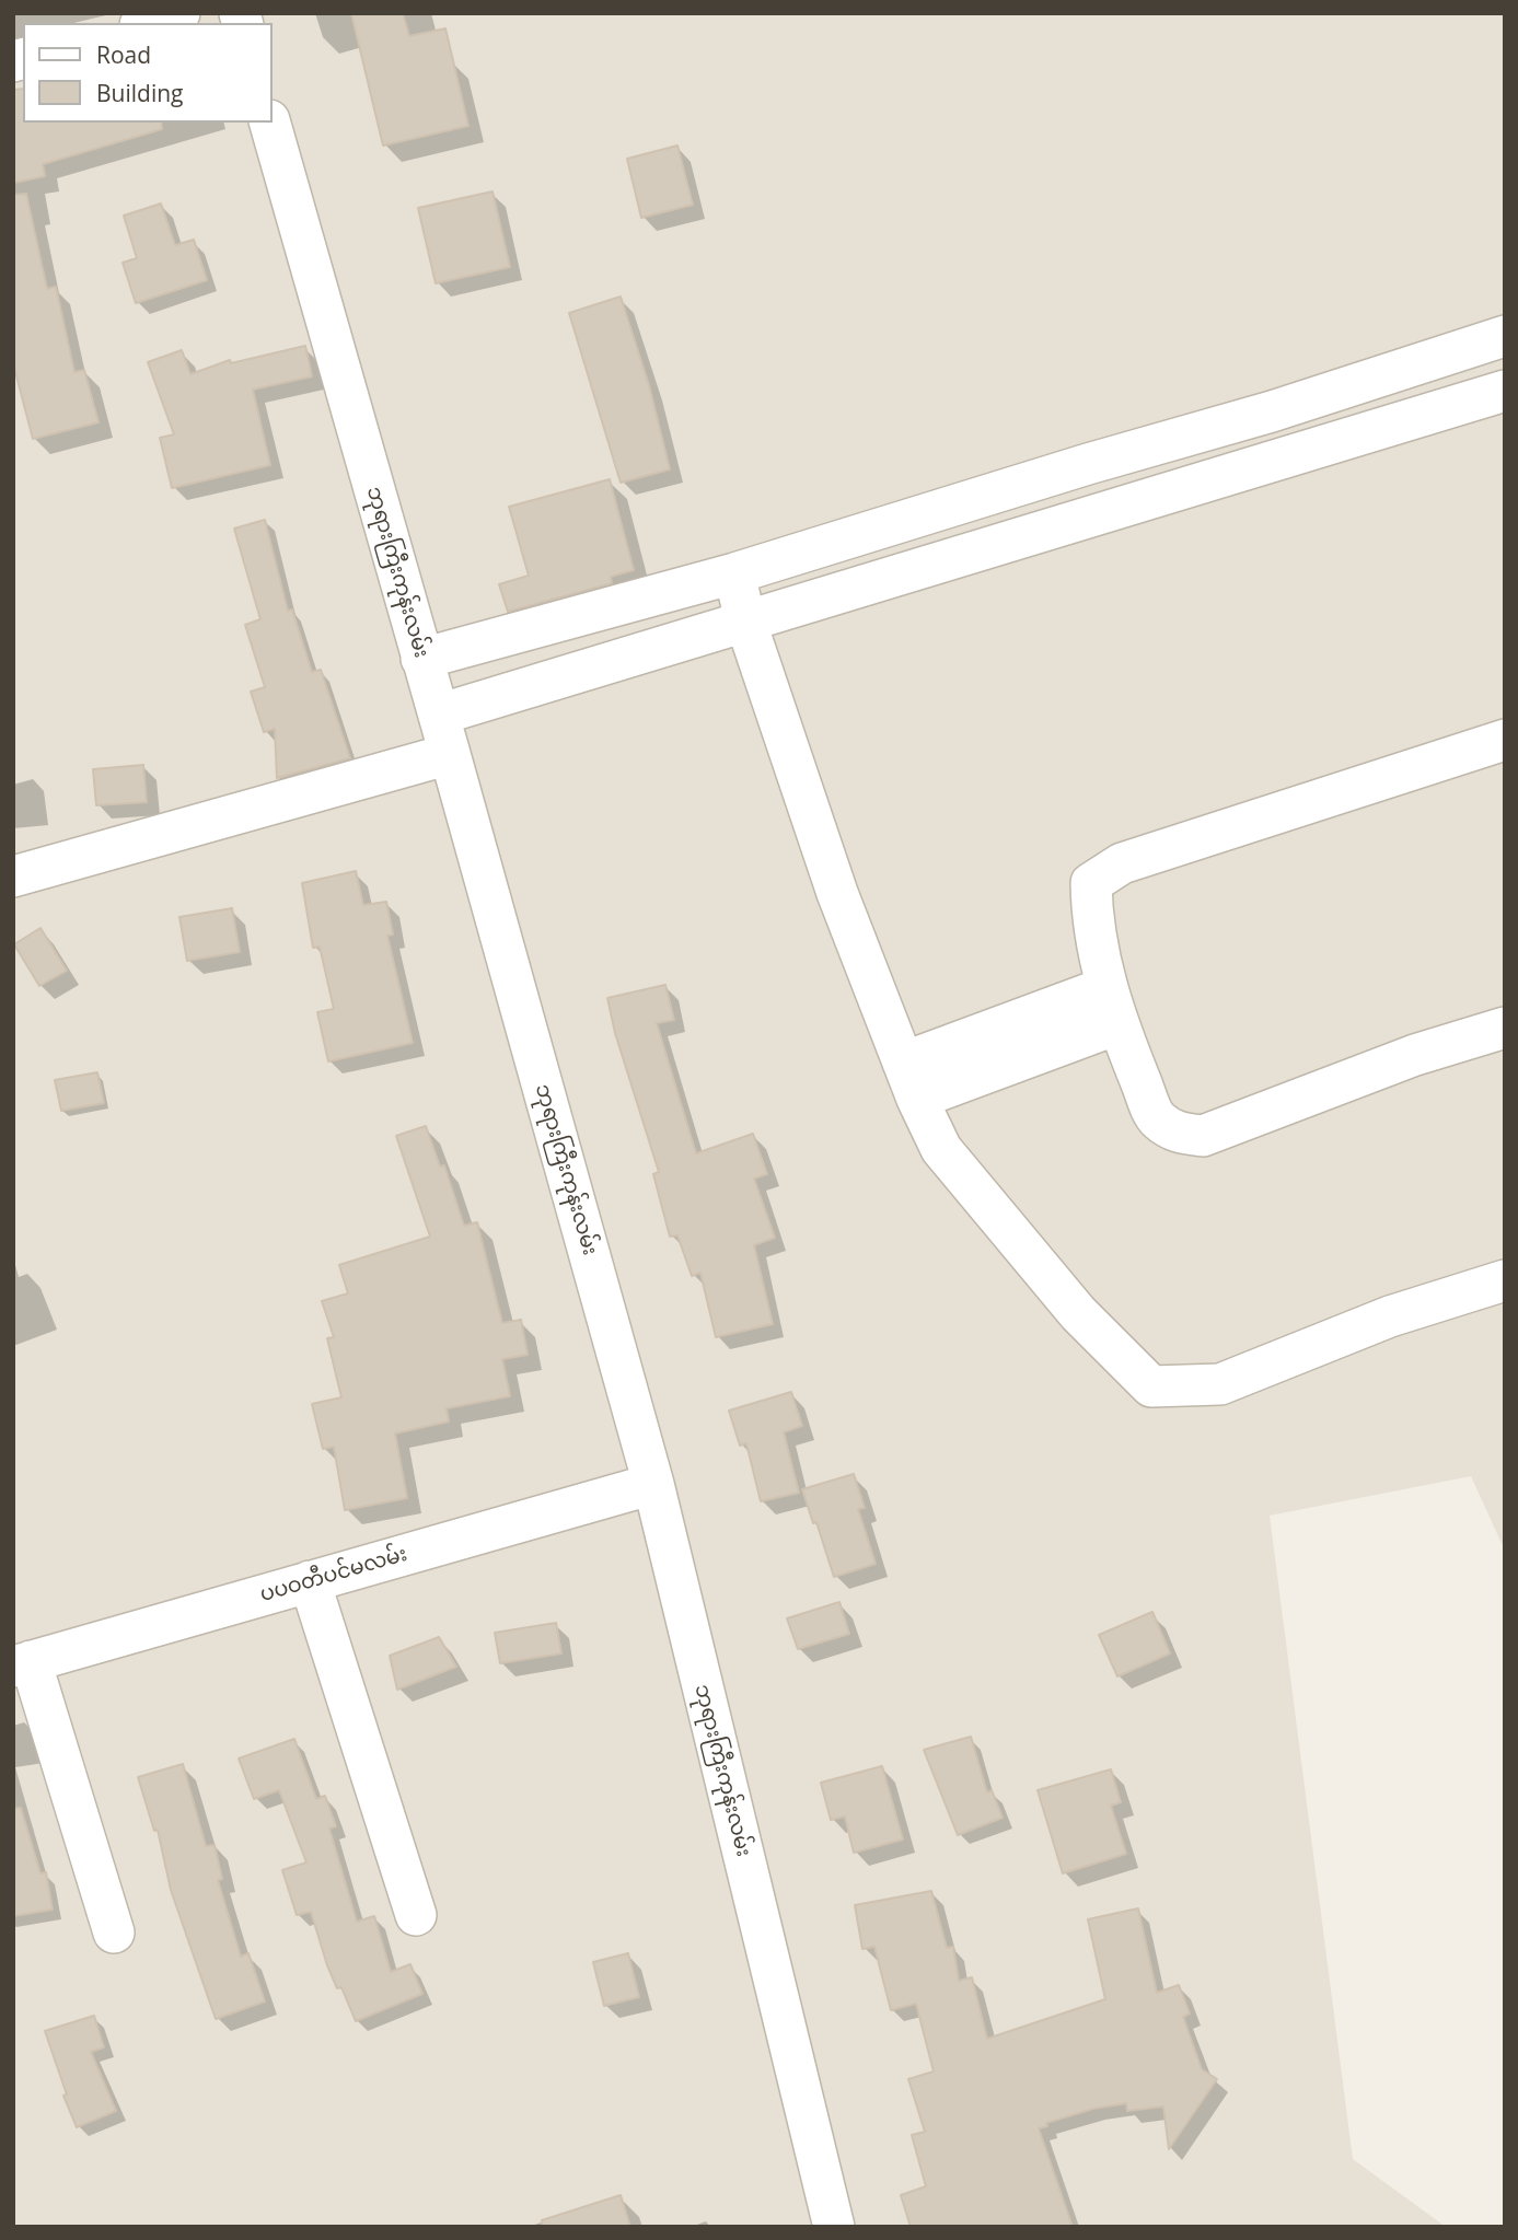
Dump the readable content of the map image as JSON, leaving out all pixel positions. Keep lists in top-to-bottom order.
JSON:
{
  "streets": {
    "street": ["ဘုရားကြီးကုန်းလမ်း", "ပပဝတီပင်မလမ်း"]
  },
  "crossings": [
    ["ဘုရားကြီးကုန်းလမ်း", "ပပဝတီပင်မလမ်း"]
  ],
  "legend": ["Road", "Building"]
}
